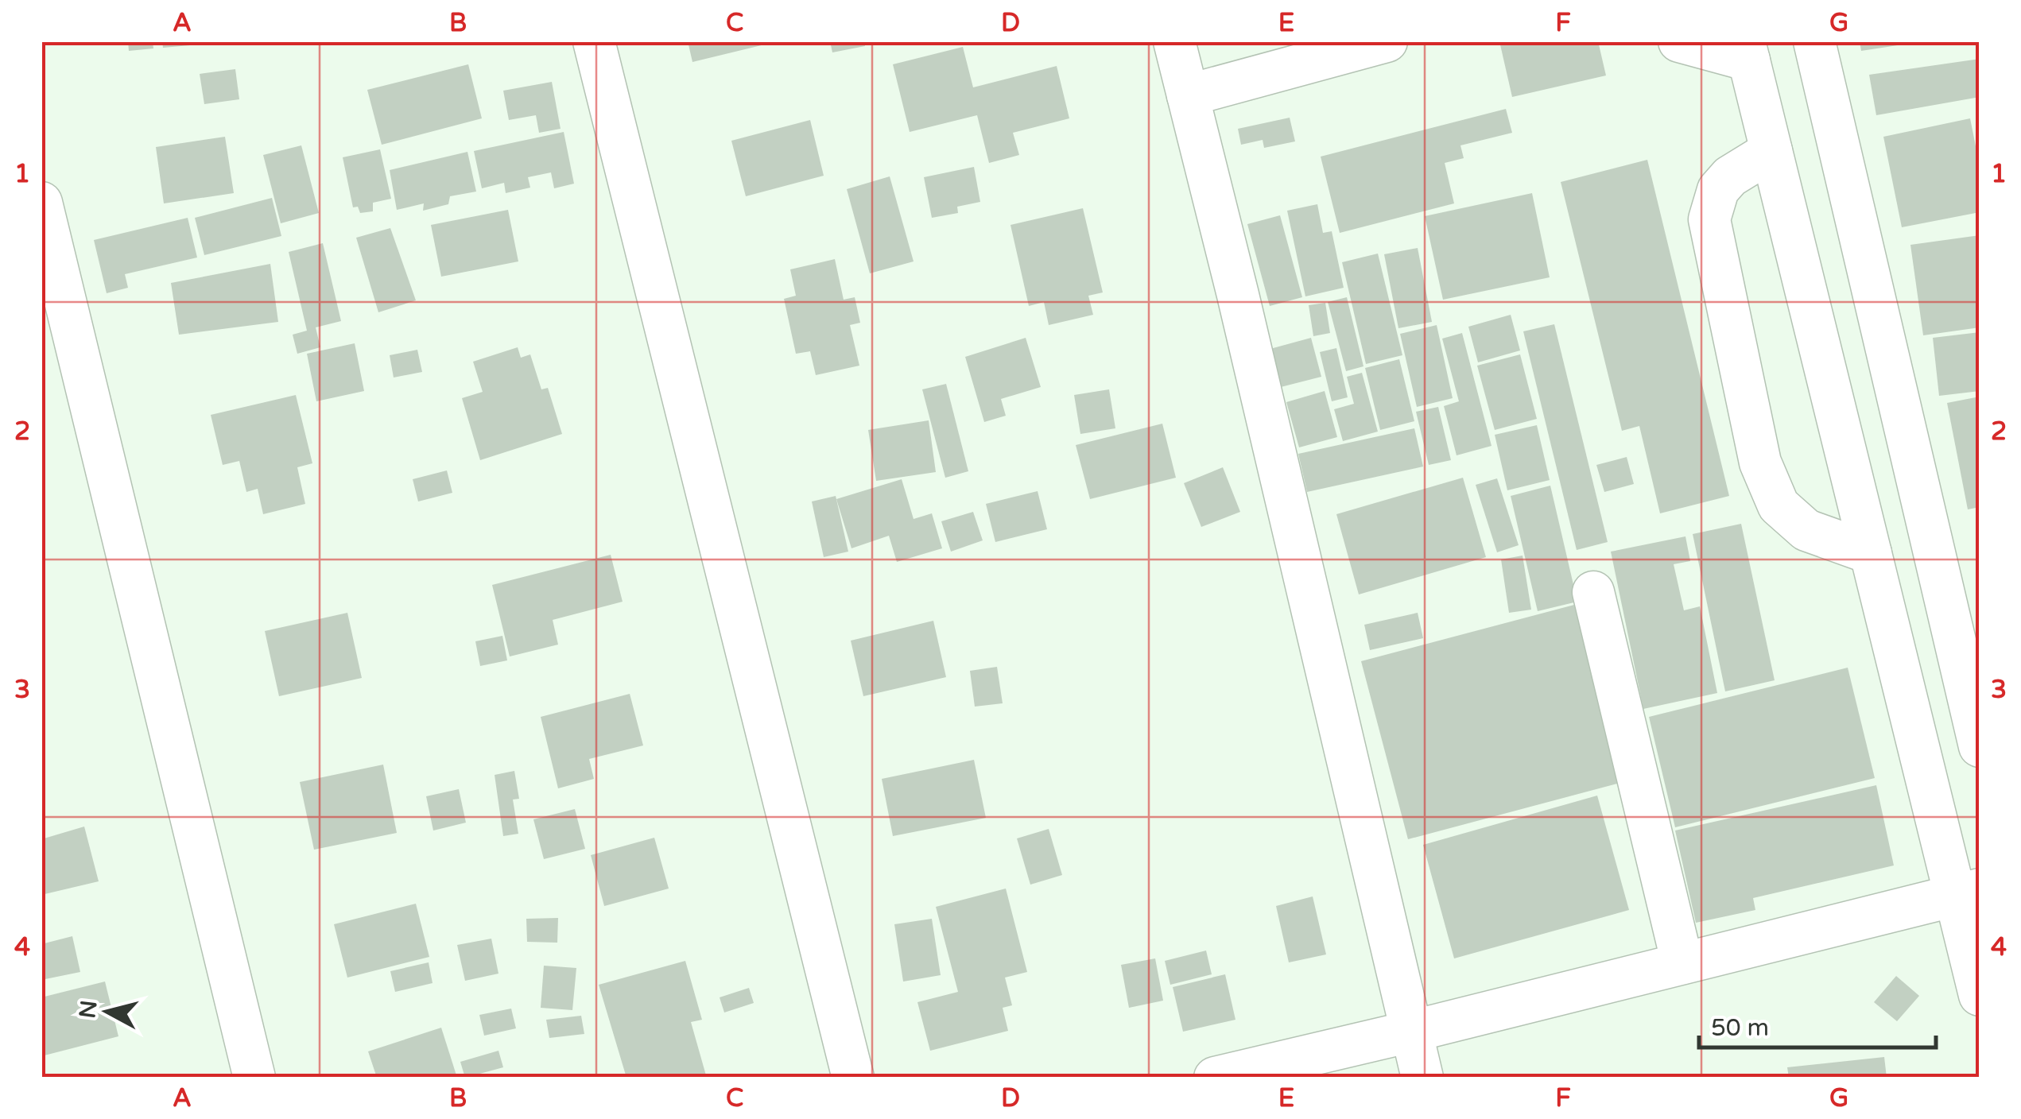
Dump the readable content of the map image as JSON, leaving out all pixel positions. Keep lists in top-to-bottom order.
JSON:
{
  "scale_bar": "50 m",
  "north": "left",
  "grid": {
    "columns": [
      "A",
      "B",
      "C",
      "D",
      "E",
      "F",
      "G"
    ],
    "rows": [
      "1",
      "2",
      "3",
      "4"
    ]
  }
}
